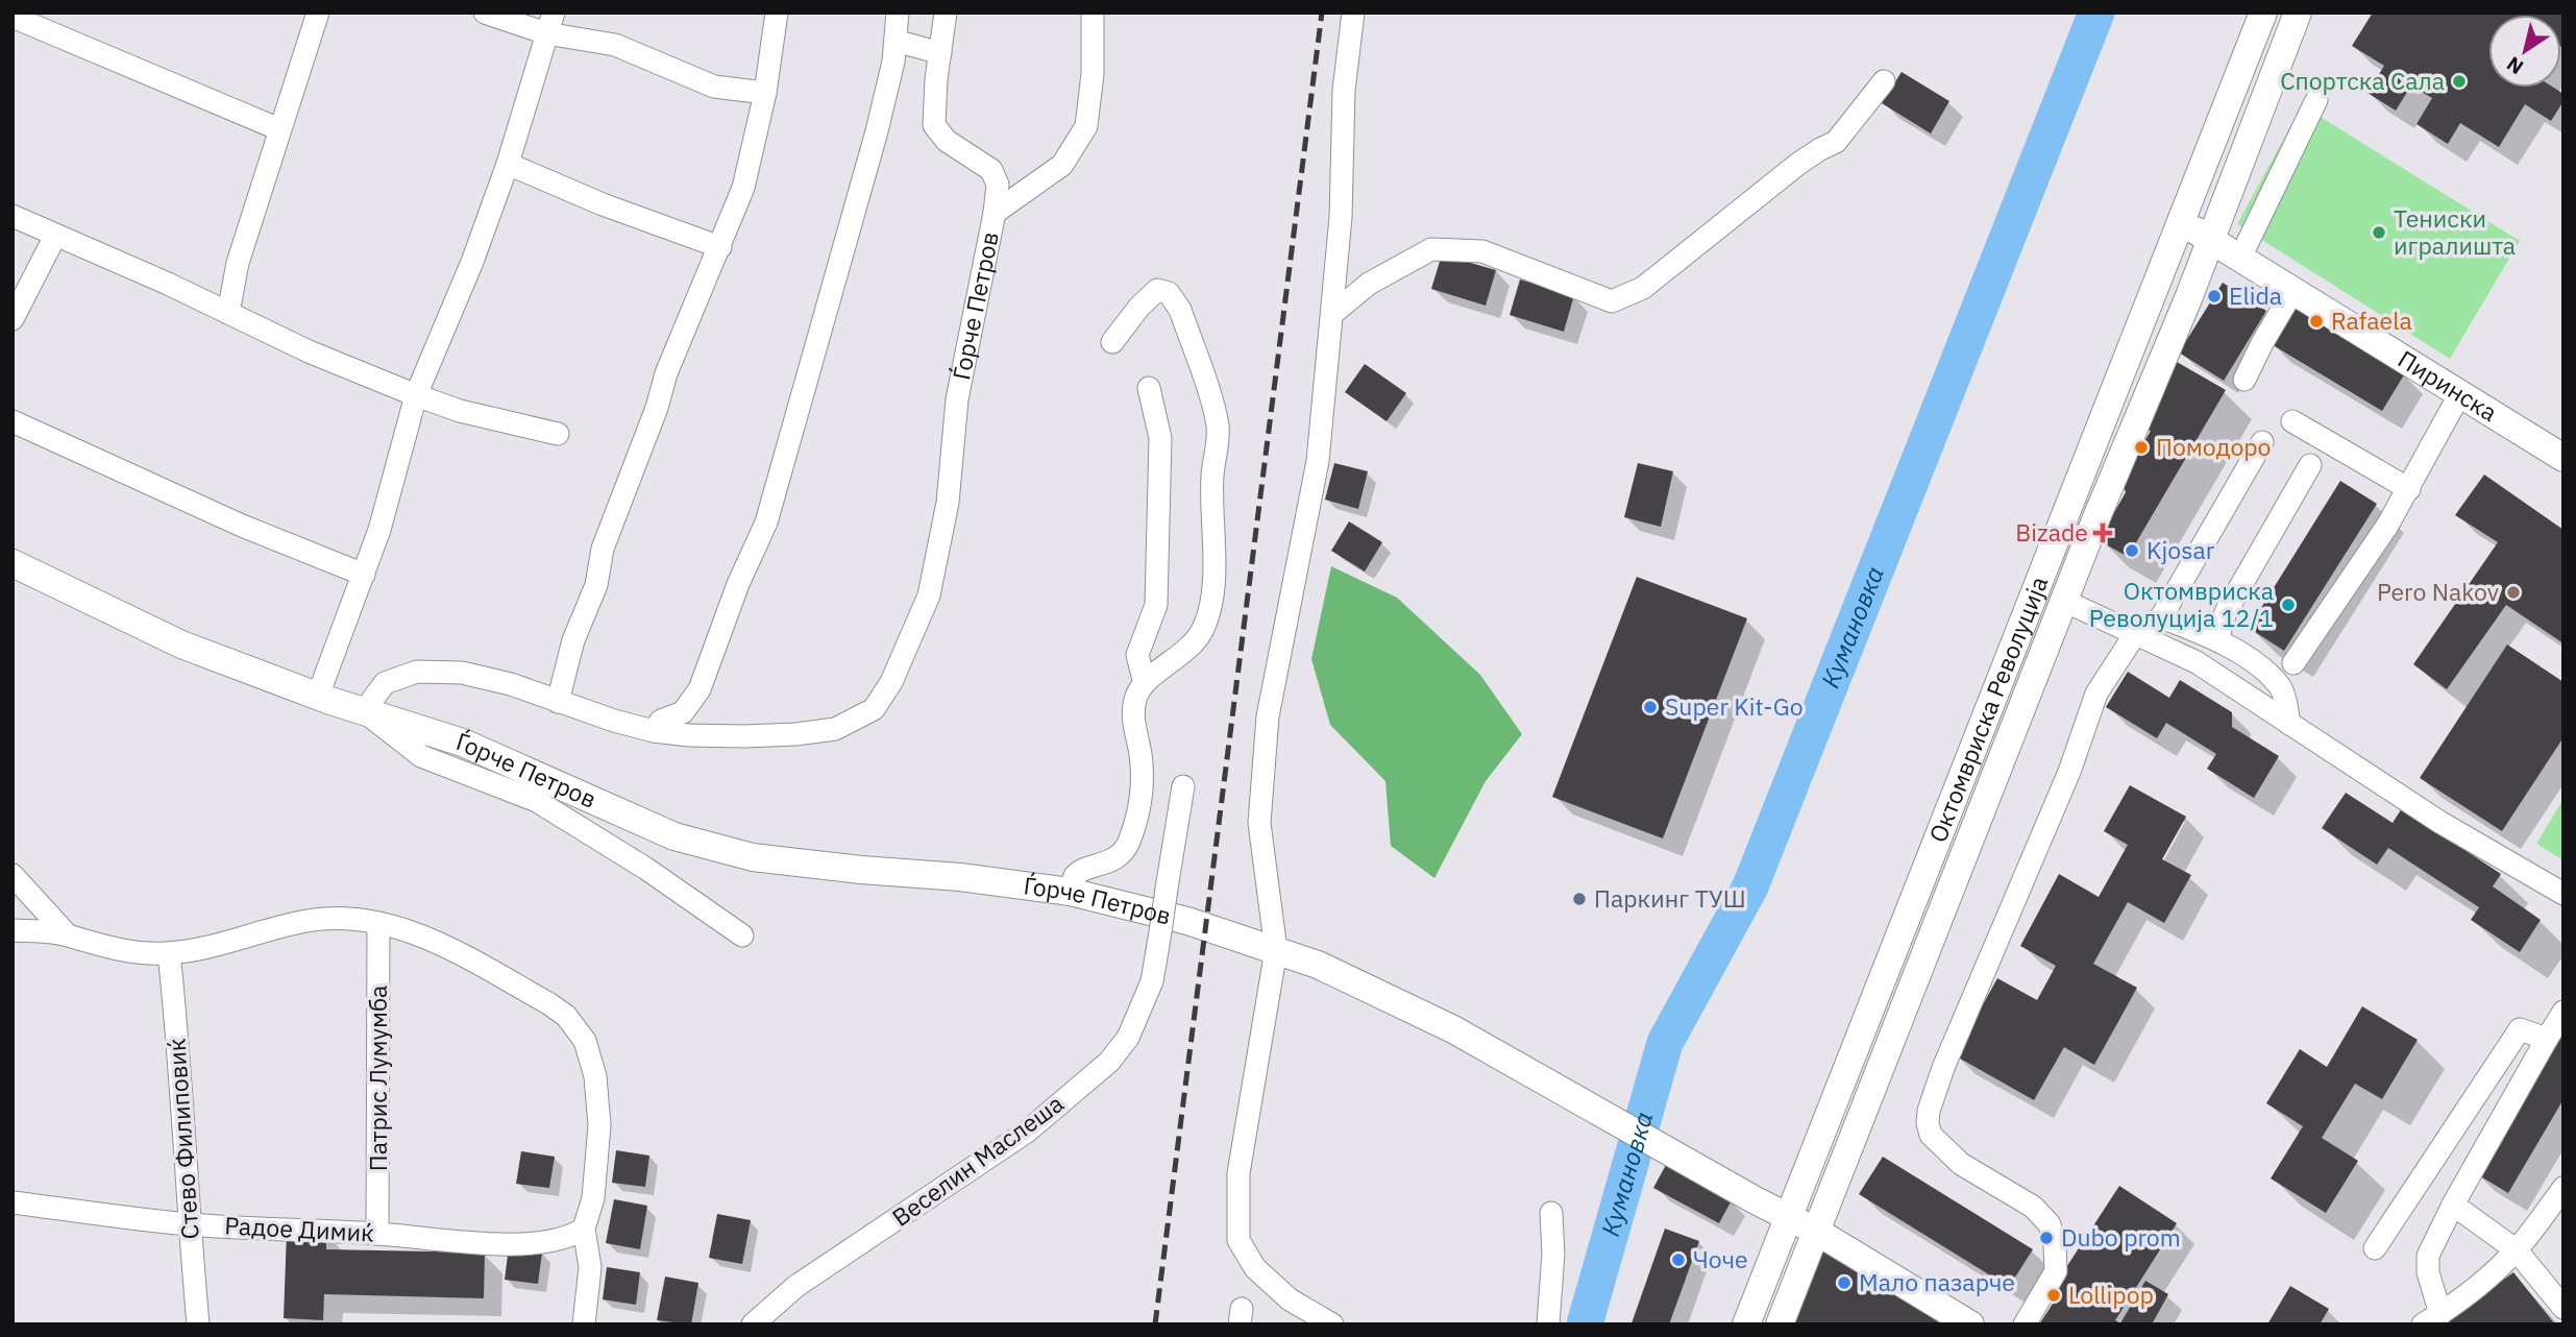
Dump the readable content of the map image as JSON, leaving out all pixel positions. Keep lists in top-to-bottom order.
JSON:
{
  "streets": {
    "street": [
      "Ѓорче Петров",
      "Пиринска",
      "Октомвриска Револуција",
      "Патрис Лумумба",
      "Стево Филиповиќ",
      "Веселин Маслеша",
      "Радое Димиќ"
    ]
  },
  "crossings": [
    ["Ѓорче Петров", "Октомвриска Револуција"],
    ["Пиринска", "Октомвриска Револуција"],
    ["Патрис Лумумба", "Радое Димиќ"],
    ["Стево Филиповиќ", "Радое Димиќ"]
  ],
  "water": ["Кумановка"],
  "places": {
    "other": [
      "Спортска Сала",
      "Тениски игралишта",
      "Elida",
      "Rafaela",
      "Помодоро",
      "Kjosar",
      "Pero Nakov",
      "Октомвриска Револуција 12/1",
      "Super Kit-Go",
      "Паркинг ТУШ",
      "Dubo prom",
      "Чоче",
      "Мало пазарче",
      "Lollipop"
    ],
    "health": ["Bizade"]
  },
  "north": "bottom left"
}
